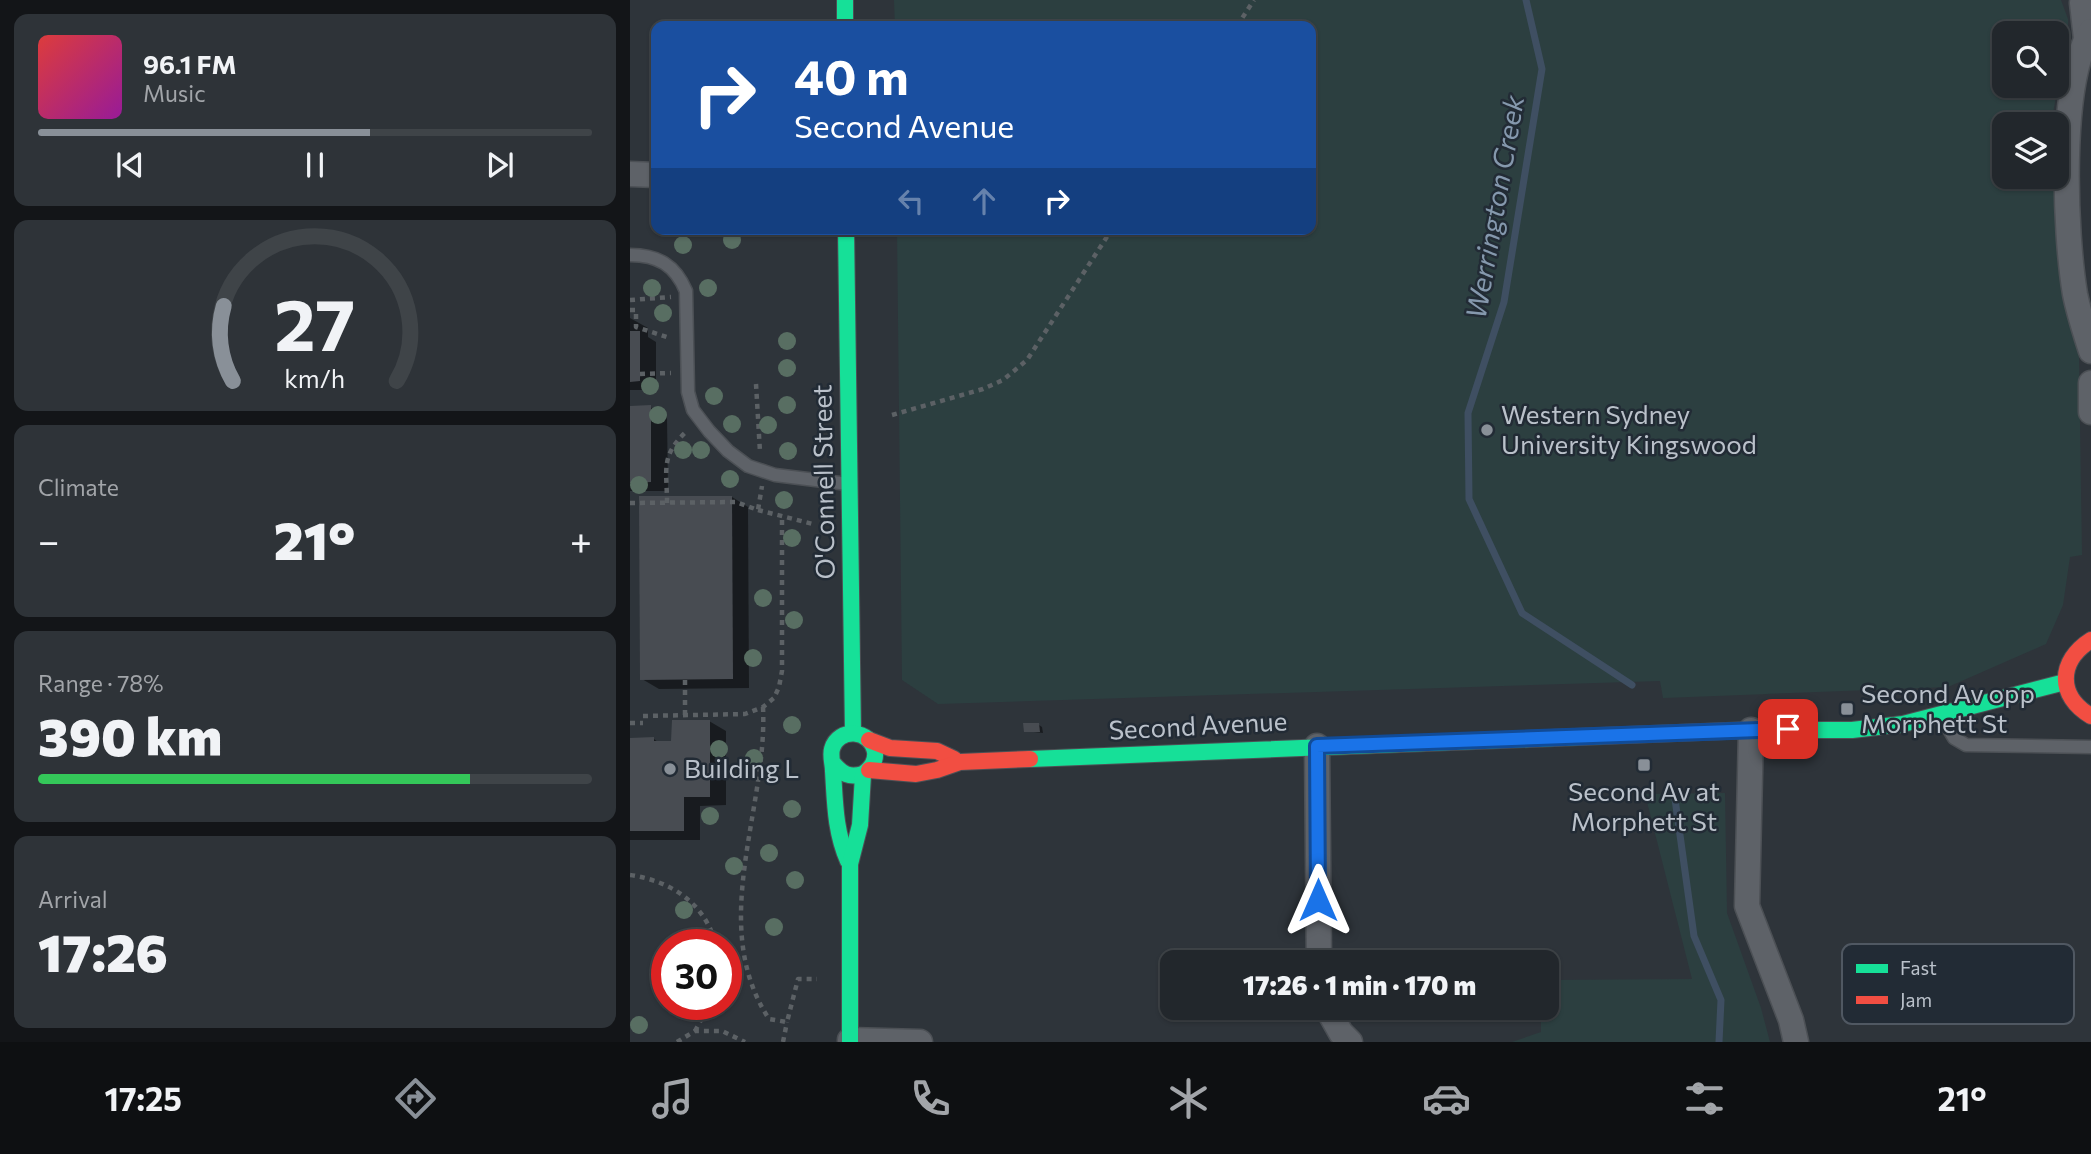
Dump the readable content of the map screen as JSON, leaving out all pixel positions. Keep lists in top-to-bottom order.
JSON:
{
  "streets": {
    "street": ["O'Connell Street", "Second Avenue"]
  },
  "crossings": [
    ["O'Connell Street", "Second Avenue"]
  ],
  "water": ["Werrington Creek"],
  "places": {
    "other": ["Western Sydney University Kingswood", "Building L"],
    "transit": ["Second Av opp Morphett St", "Second Av at Morphett St"]
  },
  "legend": ["Fast", "Jam"],
  "page": {
    "turn": ["40 m", "Second Avenue"],
    "song": ["96.1 FM", "Music"],
    "tile": [
      "Climate",
      ["Range · 78%", "390 km"],
      ["Arrival", "17:26"]
    ],
    "heat": ["−", "21°", "+"],
    "limit": "30",
    "trip": "17:26 · 1 min · 170 m",
    "tabs": ["17:25", "21°"],
    "gauge": ["27", "km/h"]
  }
}
